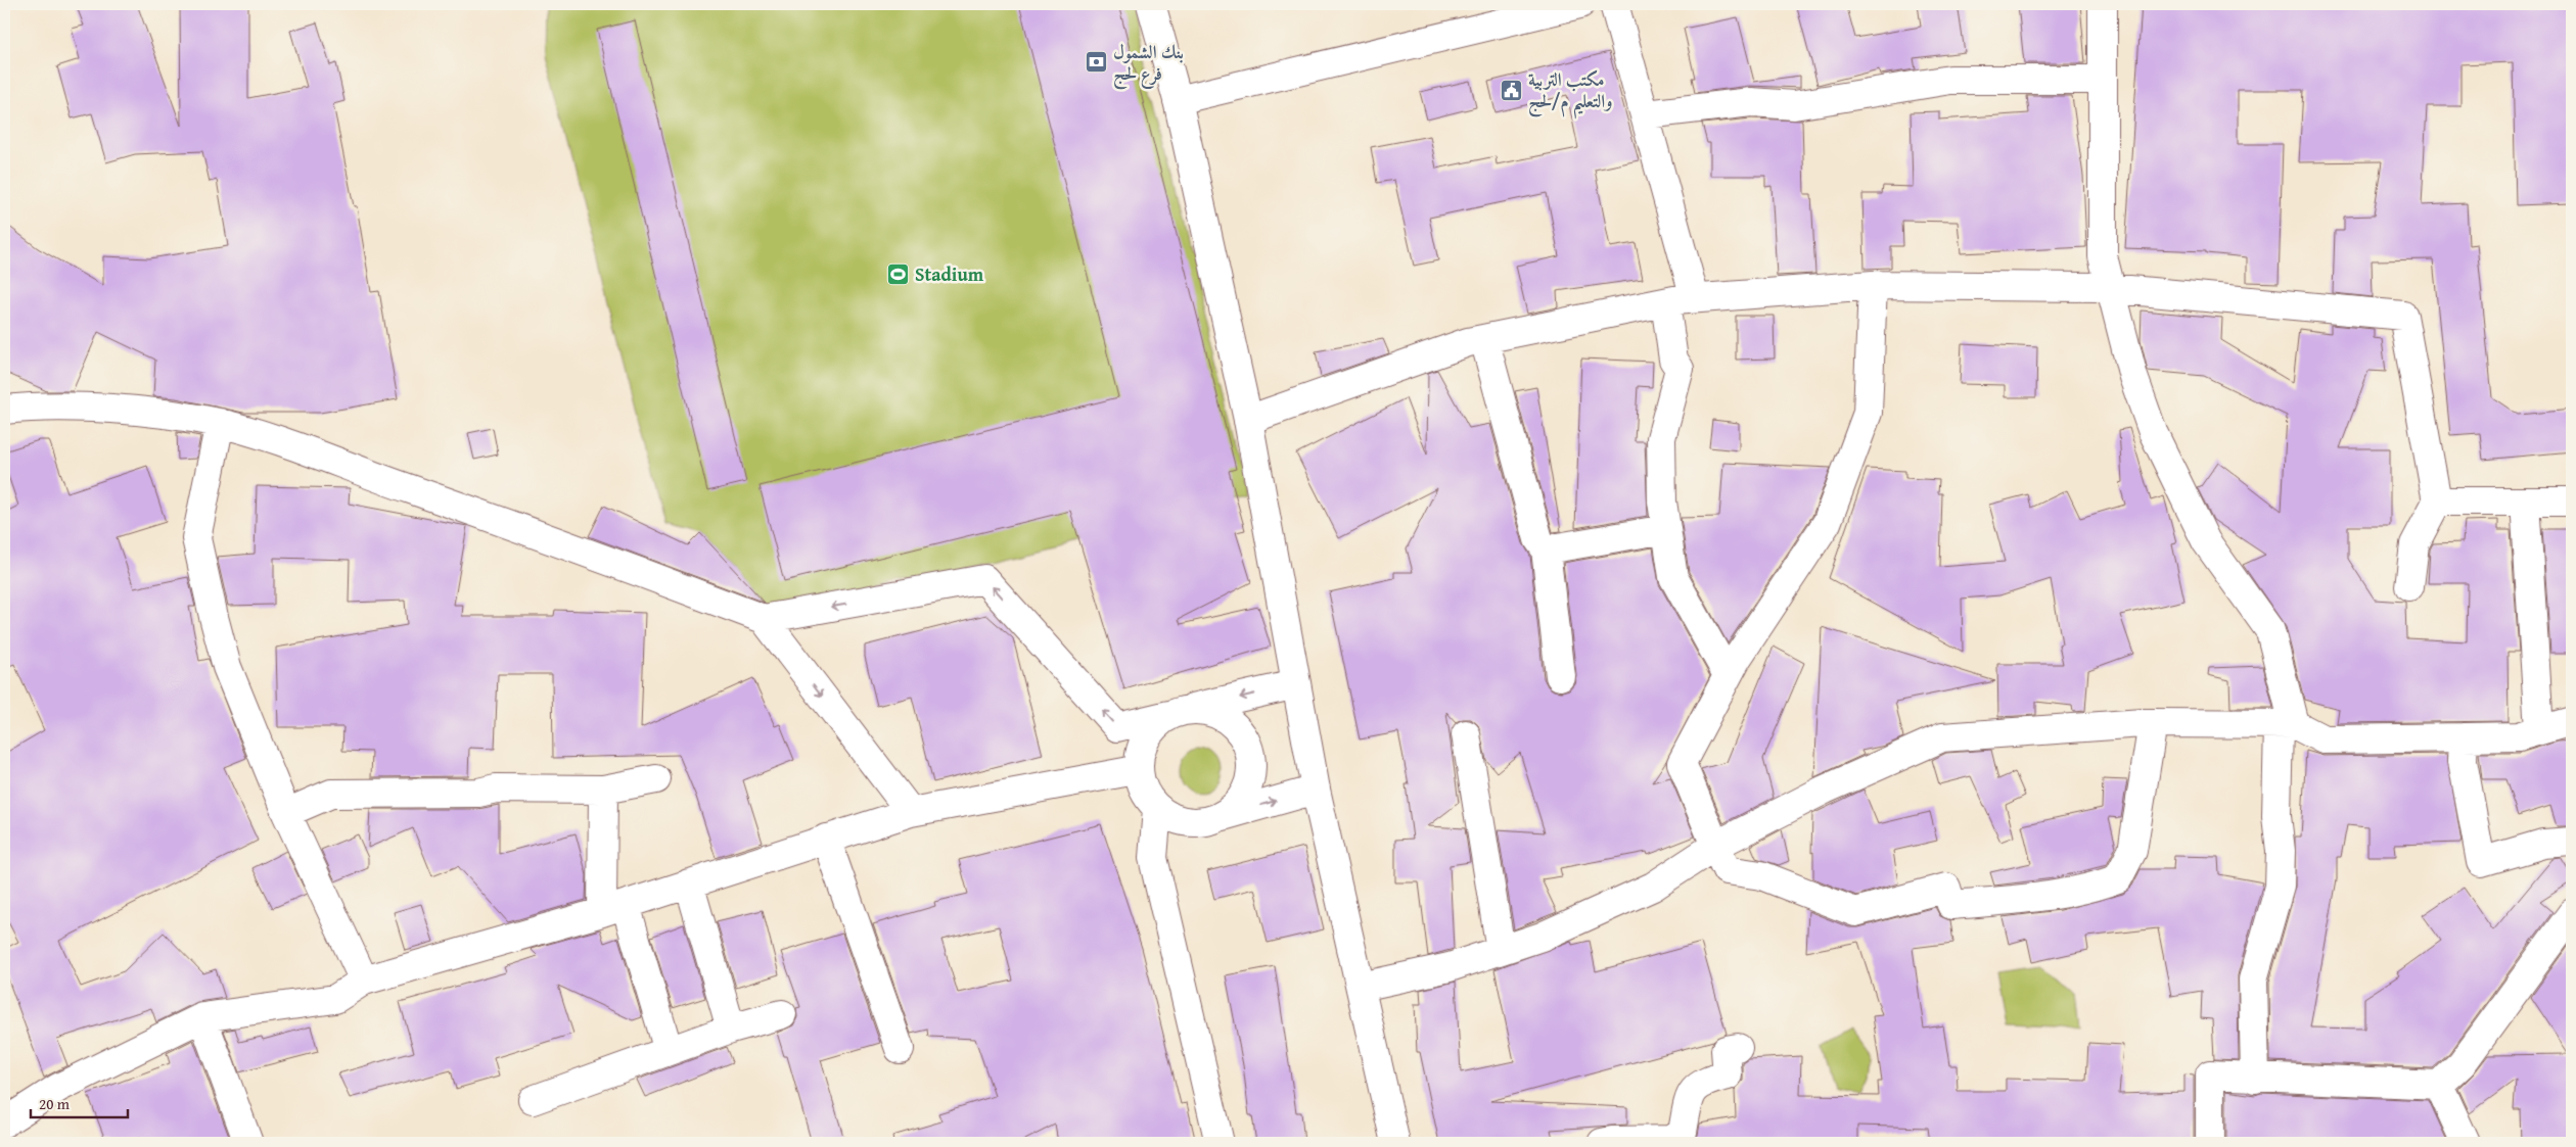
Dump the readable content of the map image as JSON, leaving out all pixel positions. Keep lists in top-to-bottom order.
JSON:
{
  "places": {
    "bank": ["بنك الشمول فرع لحج"],
    "public building": ["مكتب التربية والتعليم م/لحج"],
    "sports": ["Stadium"]
  },
  "scale_bar": "20 m"
}
